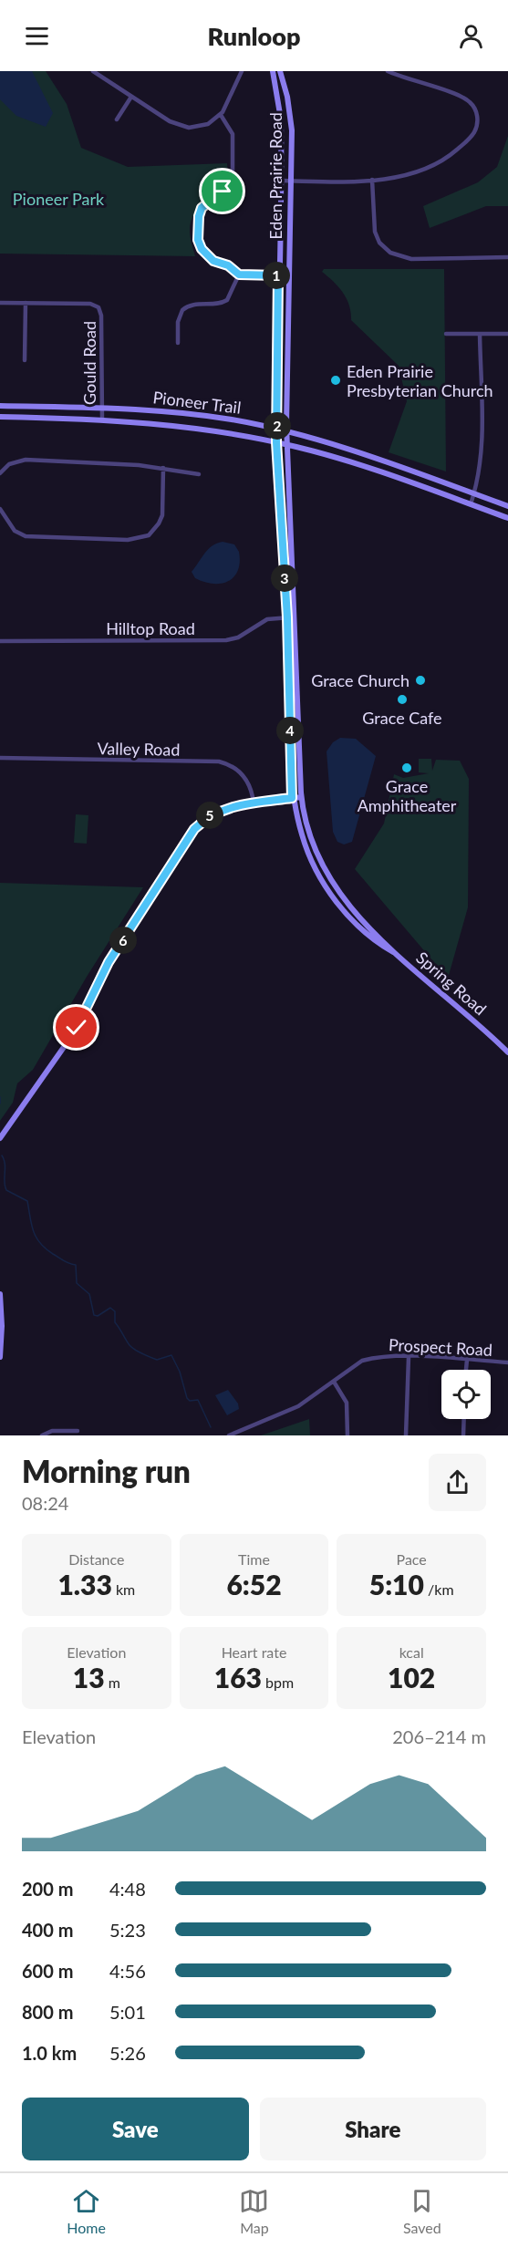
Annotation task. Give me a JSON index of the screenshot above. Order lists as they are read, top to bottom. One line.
{"streets":{"main road":["Eden Prairie Road","Pioneer Trail","Spring Road"],"street":["Gould Road","Hilltop Road","Valley Road","Prospect Road"]},"crossings":[["Eden Prairie Road","Pioneer Trail"],["Eden Prairie Road","Hilltop Road"],["Eden Prairie Road","Spring Road"],["Gould Road","Pioneer Trail"]],"parks":["Pioneer Park"],"places":["Eden Prairie Presbyterian Church","Grace Church","Grace Cafe","Grace Amphitheater"],"page":{"header":"Runloop","pins":["1","2","3","4","5","6"],"heading":["Morning run","08:24"],"stats":[["Distance","1.33 km"],["Time","6:52"],["Pace","5:10 /km"],["Elevation","13 m"],["Heart rate","163 bpm"],["kcal","102"]],"chart":["Elevation","206–214 m"],"list":[{"name":"200 m","note":"4:48"},{"name":"400 m","note":"5:23"},{"name":"600 m","note":"4:56"},{"name":"800 m","note":"5:01"},{"name":"1.0 km","note":"5:26"}],"buttons":["Save","Share"],"tabs":["Home","Map","Saved"]}}
